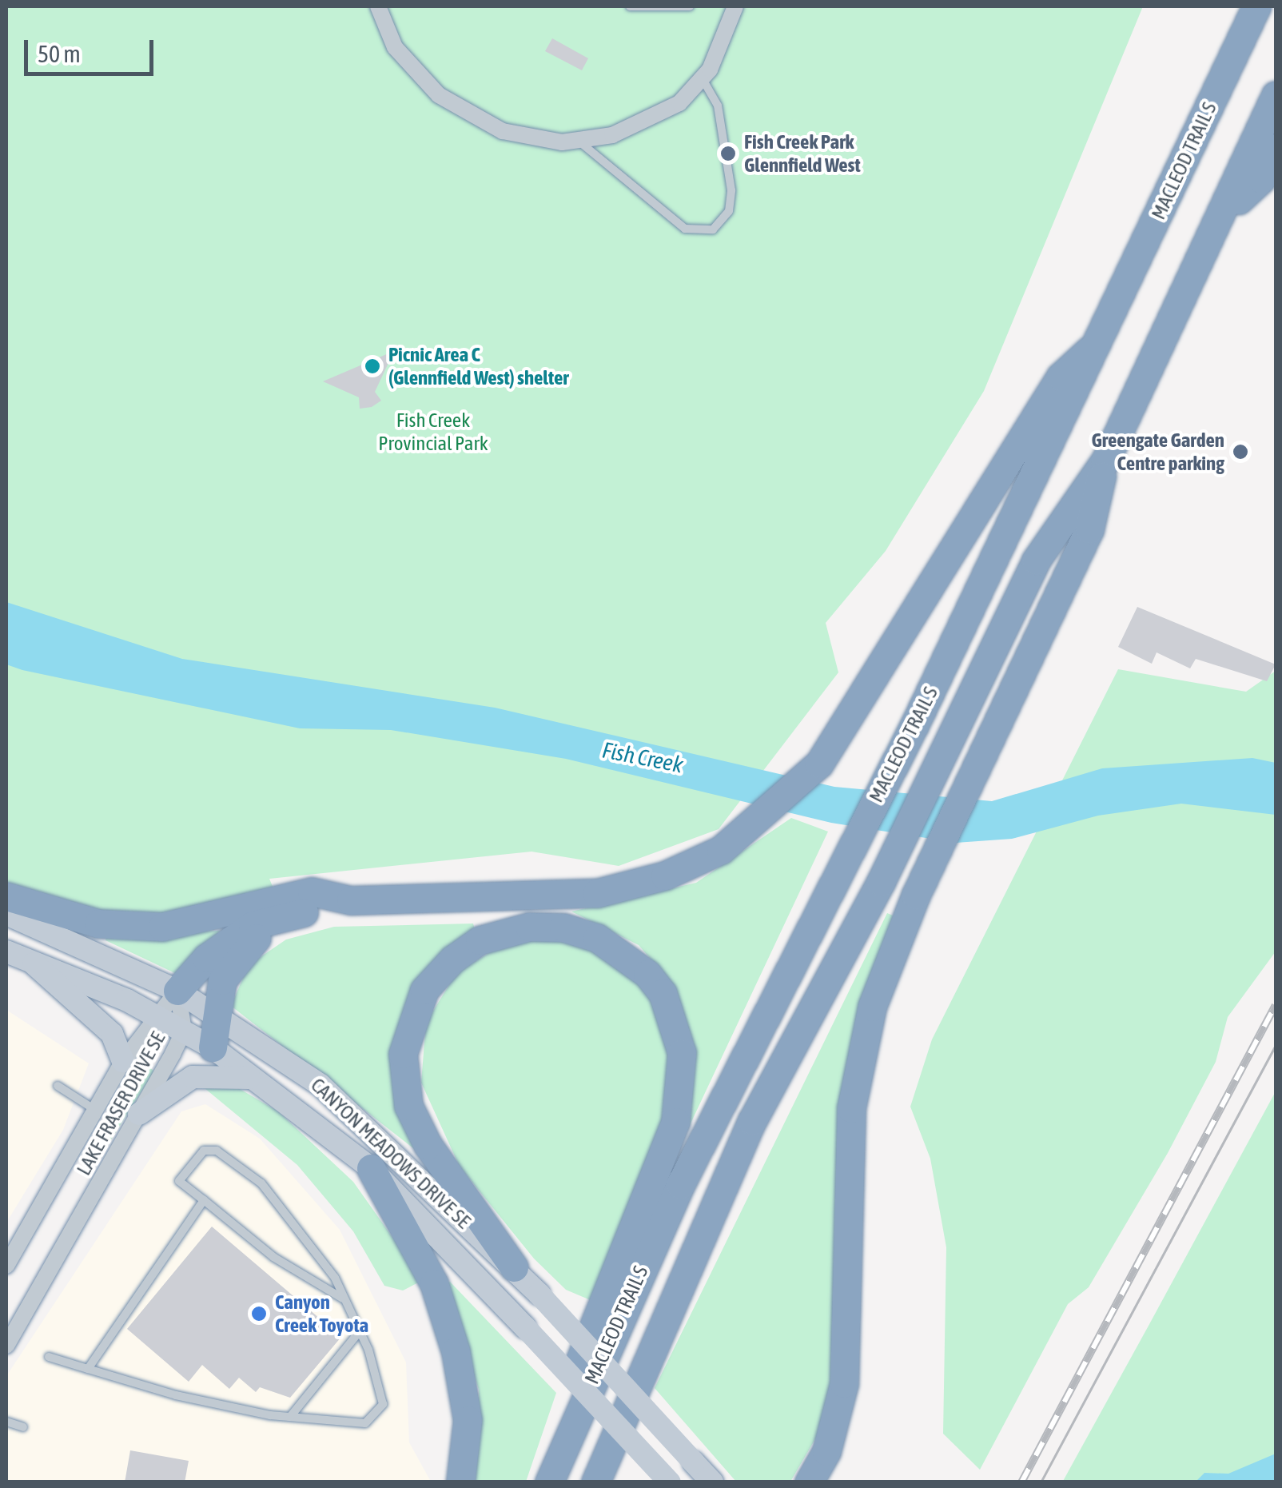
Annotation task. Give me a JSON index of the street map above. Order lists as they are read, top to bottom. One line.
{"streets":{"highway":["MACLEOD TRAIL S"],"main road":["CANYON MEADOWS DRIVE SE"],"street":["LAKE FRASER DRIVE SE"]},"crossings":[["LAKE FRASER DRIVE SE","CANYON MEADOWS DRIVE SE"]],"water":["Fish Creek"],"parks":["Fish Creek Provincial Park"],"places":["Fish Creek Park Glennfield West","Picnic Area C (Glennfield West) shelter","Greengate Garden Centre parking","Canyon Creek Toyota"],"scale_bar":"50 m"}
